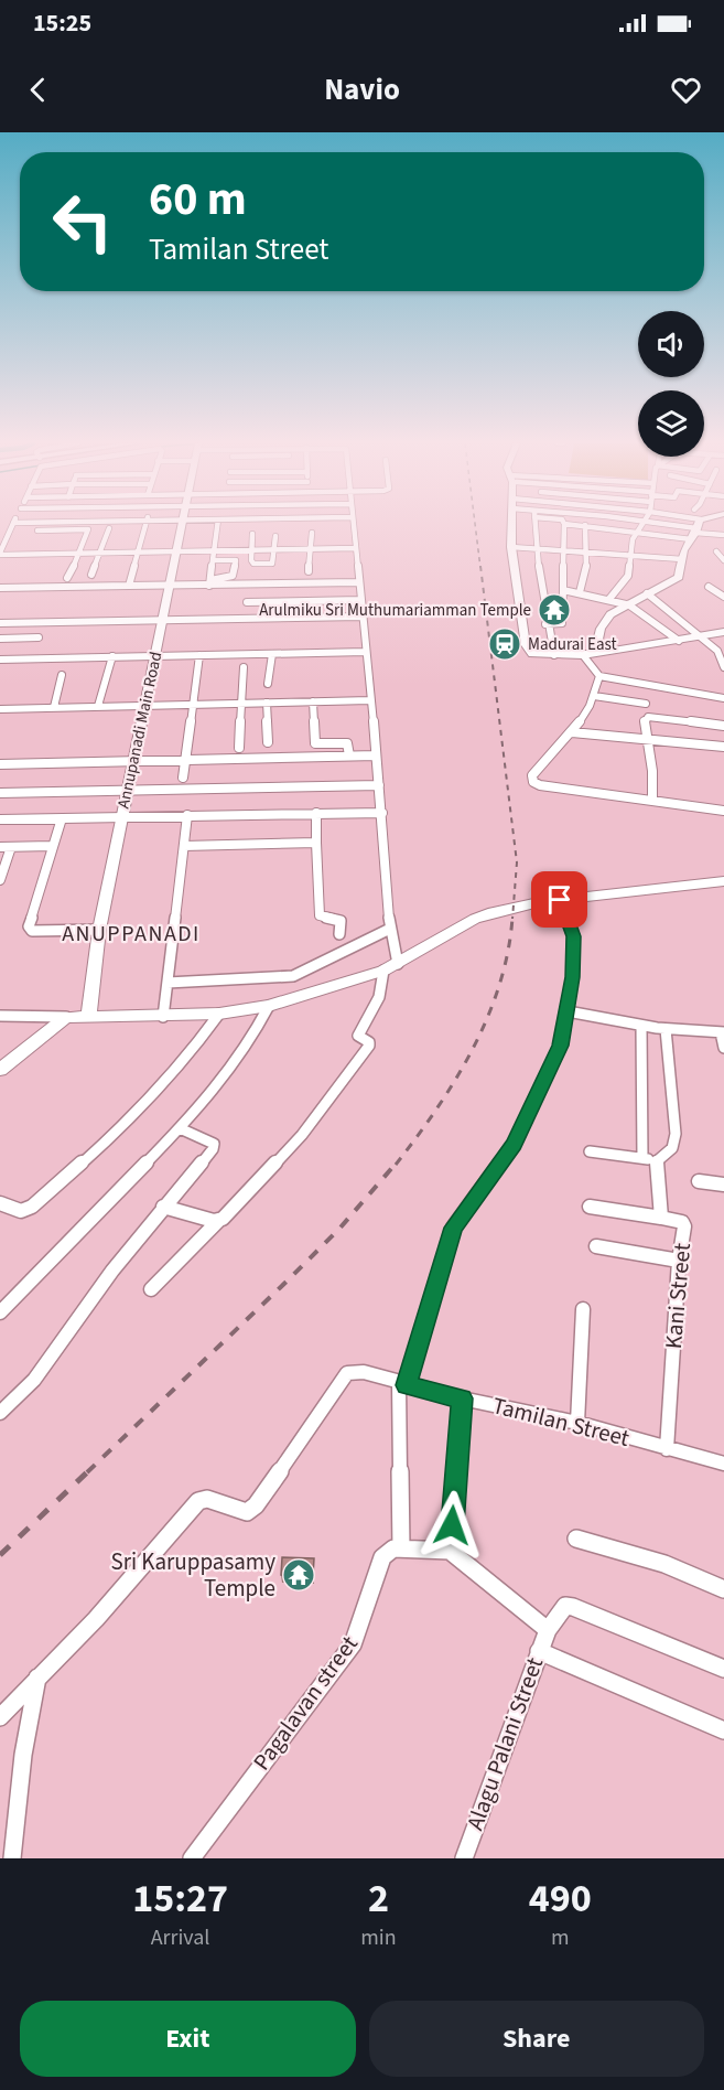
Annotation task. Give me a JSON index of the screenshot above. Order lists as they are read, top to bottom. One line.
{"streets":{"street":["Annupanadi Main Road","Kani Street","Tamilan Street","Pagalavan street","Alagu Palani Street"]},"crossings":[["Kani Street","Tamilan Street"]],"districts":["ANUPPANADI"],"places":{"temple":["Arulmiku Sri Muthumariamman Temple","Sri Karuppasamy Temple"],"station":["Madurai East"]},"page":{"status":"15:25","header":"Navio","turn":["60 m","Tamilan Street"],"eta":["15:27","Arrival","2","min","490","m"],"buttons":["Exit","Share"]}}
